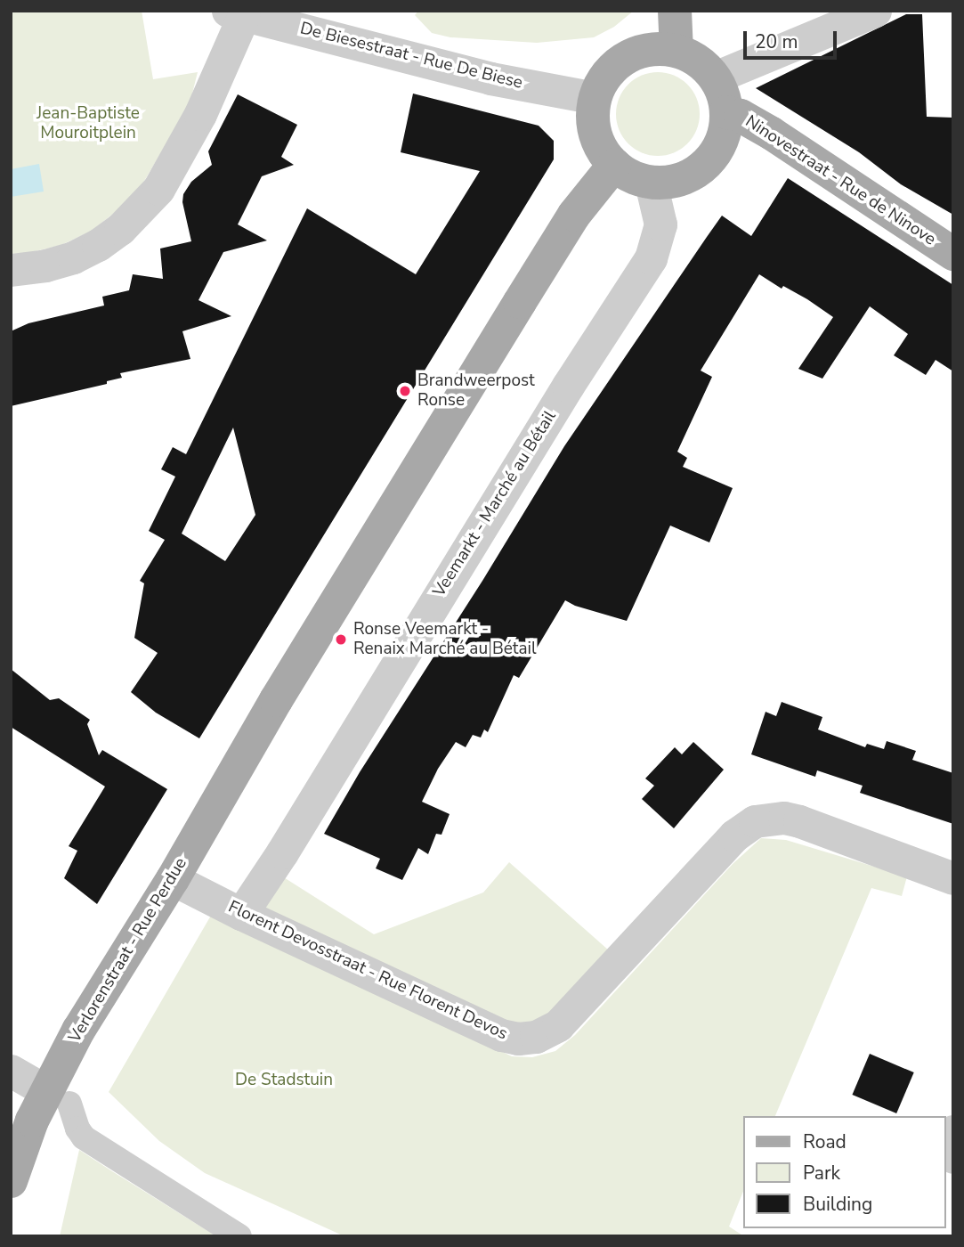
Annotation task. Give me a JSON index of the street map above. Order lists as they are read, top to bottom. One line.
{"streets":{"main road":["Ninovestraat - Rue de Ninove","Verlorenstraat - Rue Perdue"],"street":["De Biesestraat - Rue De Biese","Veemarkt - Marché au Bétail","Florent Devosstraat - Rue Florent Devos"]},"crossings":[["De Biesestraat - Rue De Biese","Ninovestraat - Rue de Ninove"],["De Biesestraat - Rue De Biese","Veemarkt - Marché au Bétail"],["De Biesestraat - Rue De Biese","Verlorenstraat - Rue Perdue"],["Ninovestraat - Rue de Ninove","Veemarkt - Marché au Bétail"],["Ninovestraat - Rue de Ninove","Verlorenstraat - Rue Perdue"],["Veemarkt - Marché au Bétail","Verlorenstraat - Rue Perdue"],["Veemarkt - Marché au Bétail","Florent Devosstraat - Rue Florent Devos"],["Verlorenstraat - Rue Perdue","Florent Devosstraat - Rue Florent Devos"]],"parks":["Jean-Baptiste Mouroitplein","De Stadstuin"],"places":["Brandweerpost Ronse","Ronse Veemarkt - Renaix Marché au Bétail"],"legend":["Road","Park","Building"],"scale_bar":"20 m"}
